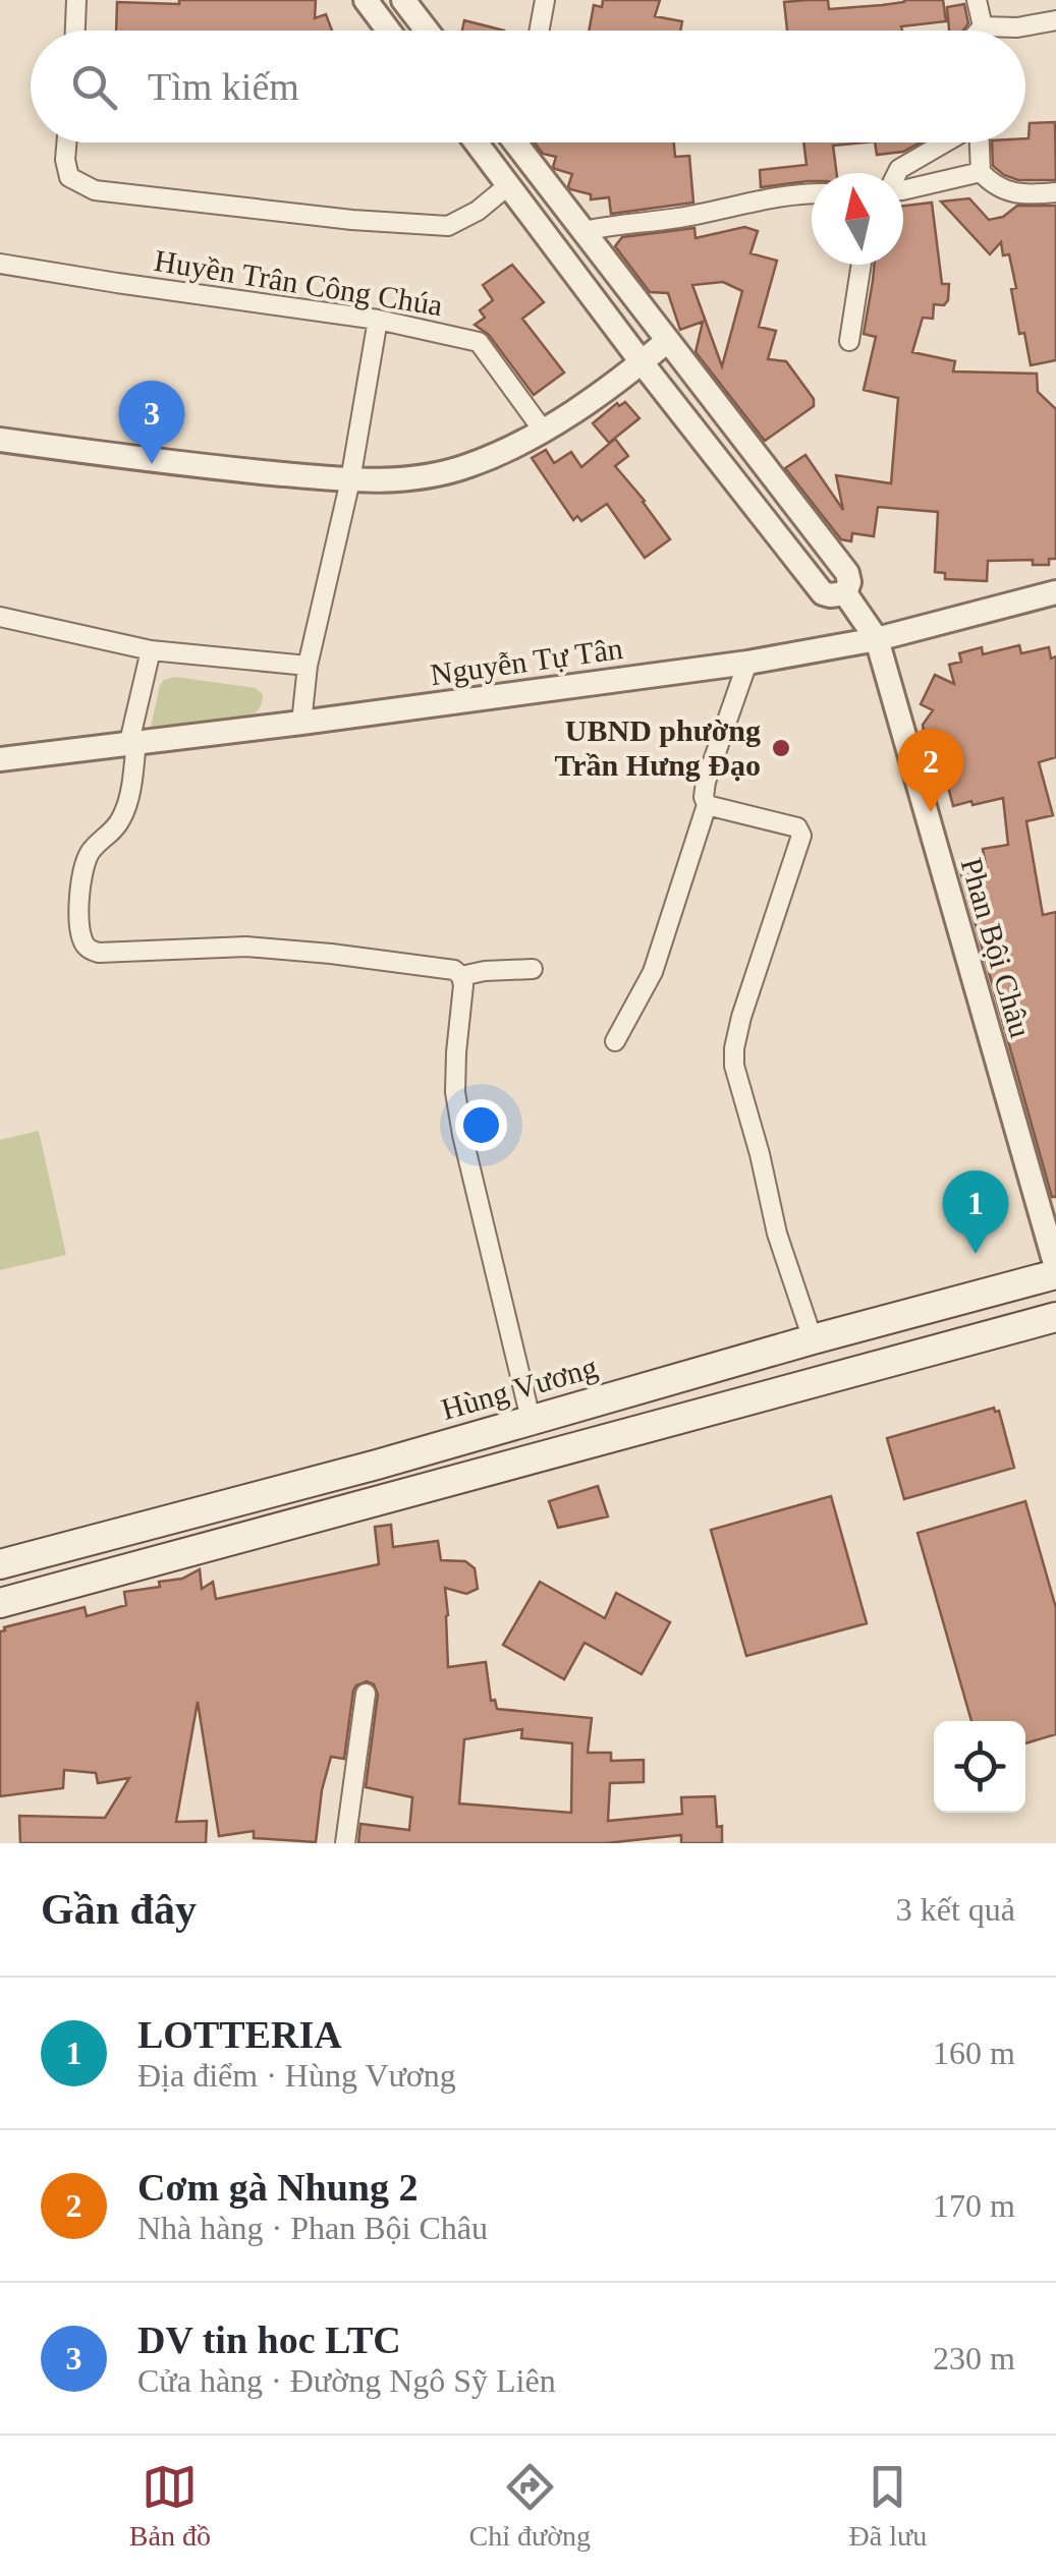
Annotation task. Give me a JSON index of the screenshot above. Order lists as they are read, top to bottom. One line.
{"streets":{"main road":["Hùng Vương"],"street":["Huyền Trân Công Chúa","Nguyễn Tự Tân","Phan Bội Châu"]},"crossings":[["Nguyễn Tự Tân","Phan Bội Châu"],["Phan Bội Châu","Hùng Vương"]],"places":["UBND phường Trần Hưng Đạo"],"north":"top","page":{"search":"Tìm kiếm","pins":["3","2","1"],"heading":["Gần đây","3 kết quả"],"list":[{"mark":"1","name":"LOTTERIA","note":"Địa điểm · Hùng Vương","value":"160 m"},{"mark":"2","name":"Cơm gà Nhung 2","note":"Nhà hàng · Phan Bội Châu","value":"170 m"},{"mark":"3","name":"DV tin hoc LTC","note":"Cửa hàng · Đường Ngô Sỹ Liên","value":"230 m"}],"nav":["Bản đồ","Chỉ đường","Đã lưu"]}}
